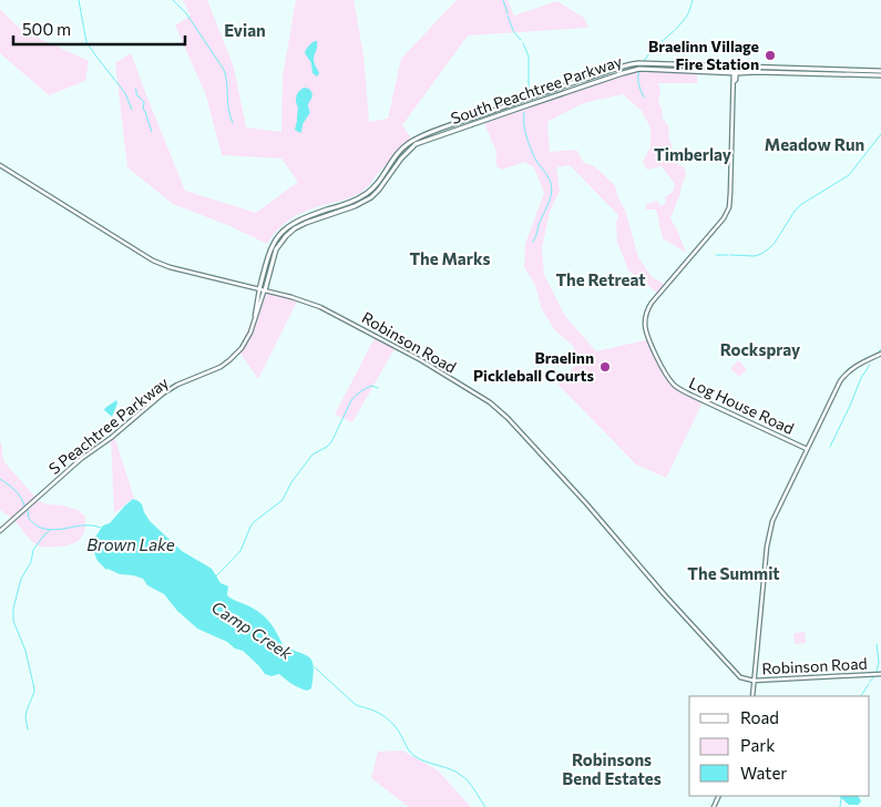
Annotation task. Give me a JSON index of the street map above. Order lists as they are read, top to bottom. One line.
{"streets":{"main road":["South Peachtree Parkway"],"street":["Robinson Road","Log House Road","S Peachtree Parkway"]},"crossings":[["South Peachtree Parkway","Robinson Road"],["South Peachtree Parkway","Log House Road"]],"districts":["Evian","Meadow Run","Timberlay","The Marks","The Retreat","Rockspray","The Summit","Robinsons Bend Estates"],"water":["Brown Lake","Camp Creek"],"places":["Braelinn Village Fire Station","Braelinn Pickleball Courts"],"legend":["Road","Park","Water"],"scale_bar":"500 m"}
